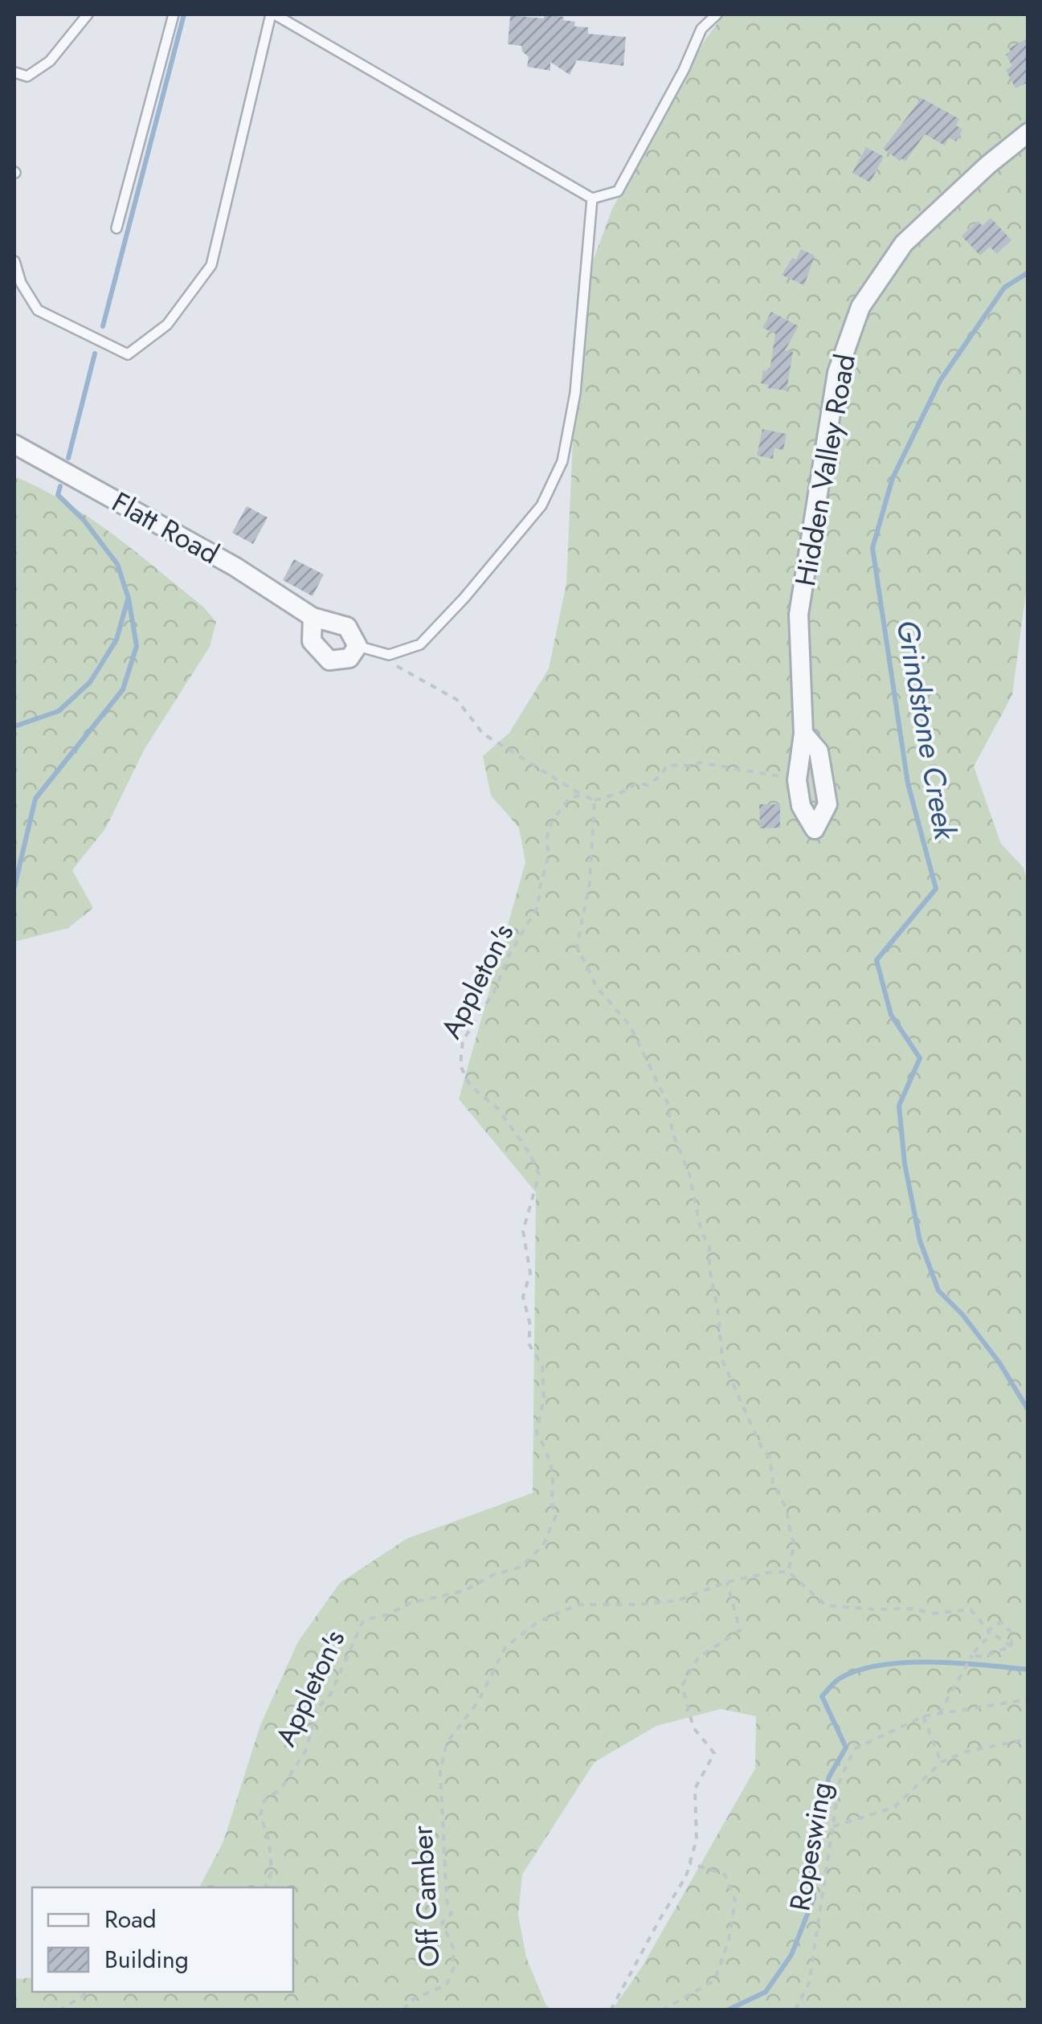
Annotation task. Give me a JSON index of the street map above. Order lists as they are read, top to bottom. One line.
{"streets":{"street":["Hidden Valley Road","Flatt Road"],"path":["Appleton's","Ropeswing","Off Camber"]},"water":["Grindstone Creek"],"legend":["Road","Building"]}
